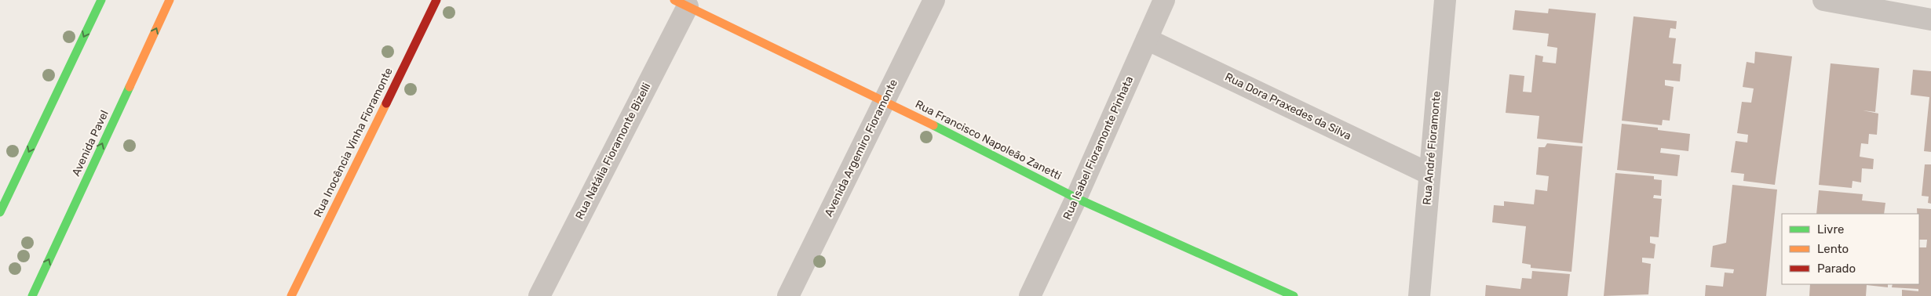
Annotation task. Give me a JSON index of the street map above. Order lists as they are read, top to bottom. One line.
{"streets":{"street":["Rua Dora Praxedes da Silva","Rua Francisco Napoleão Zanetti","Rua Inocência Vinha Fioramonte","Avenida Pavel","Avenida Argemiro Fioramonte","Rua Isabel Fioramonte Pinhata","Rua André Fioramonte","Rua Natália Fioramonte Bizelli"]},"crossings":[["Rua Dora Praxedes da Silva","Rua Isabel Fioramonte Pinhata"],["Rua Dora Praxedes da Silva","Rua André Fioramonte"],["Rua Francisco Napoleão Zanetti","Avenida Argemiro Fioramonte"],["Rua Francisco Napoleão Zanetti","Rua Isabel Fioramonte Pinhata"],["Rua Francisco Napoleão Zanetti","Rua Natália Fioramonte Bizelli"]],"legend":["Livre","Lento","Parado"]}
